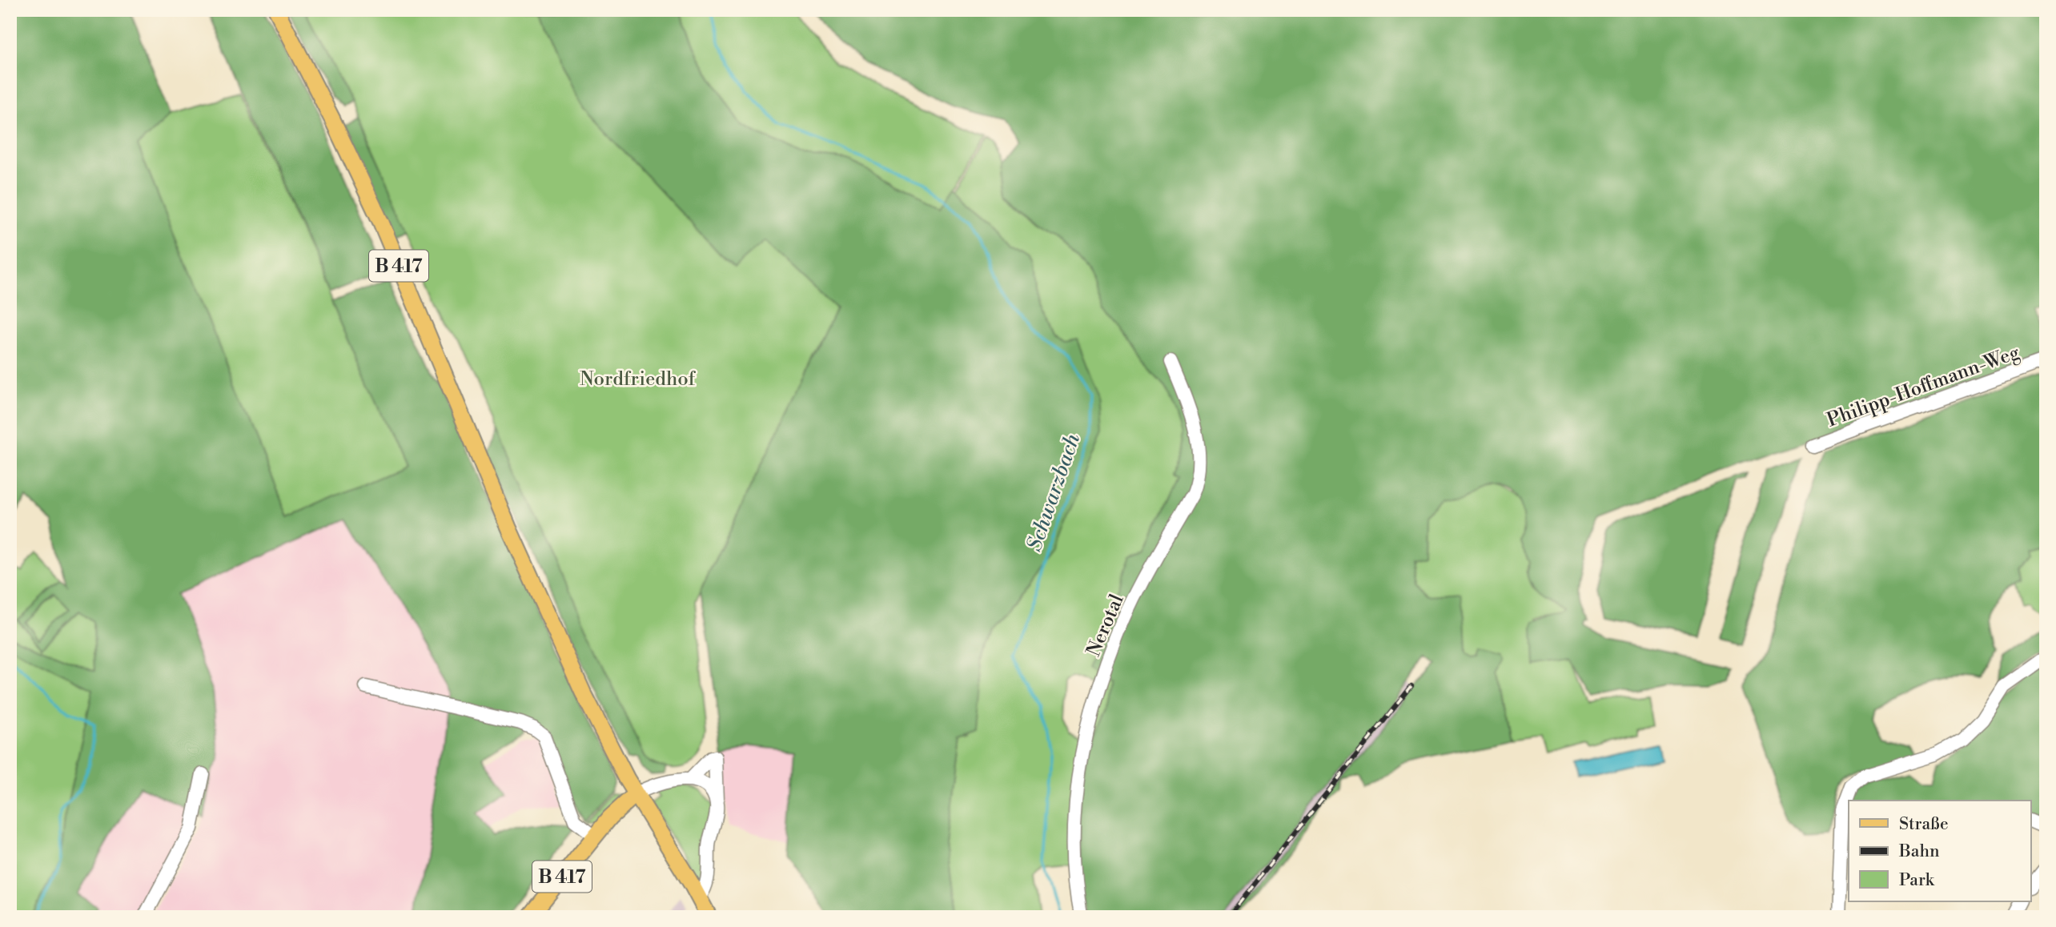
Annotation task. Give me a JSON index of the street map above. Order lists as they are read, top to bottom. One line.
{"streets":{"main road":["B 417"],"street":["Philipp-Hoffmann-Weg","Nerotal"]},"water":["Schwarzbach"],"parks":["Nordfriedhof"],"legend":["Straße","Bahn","Park"]}
